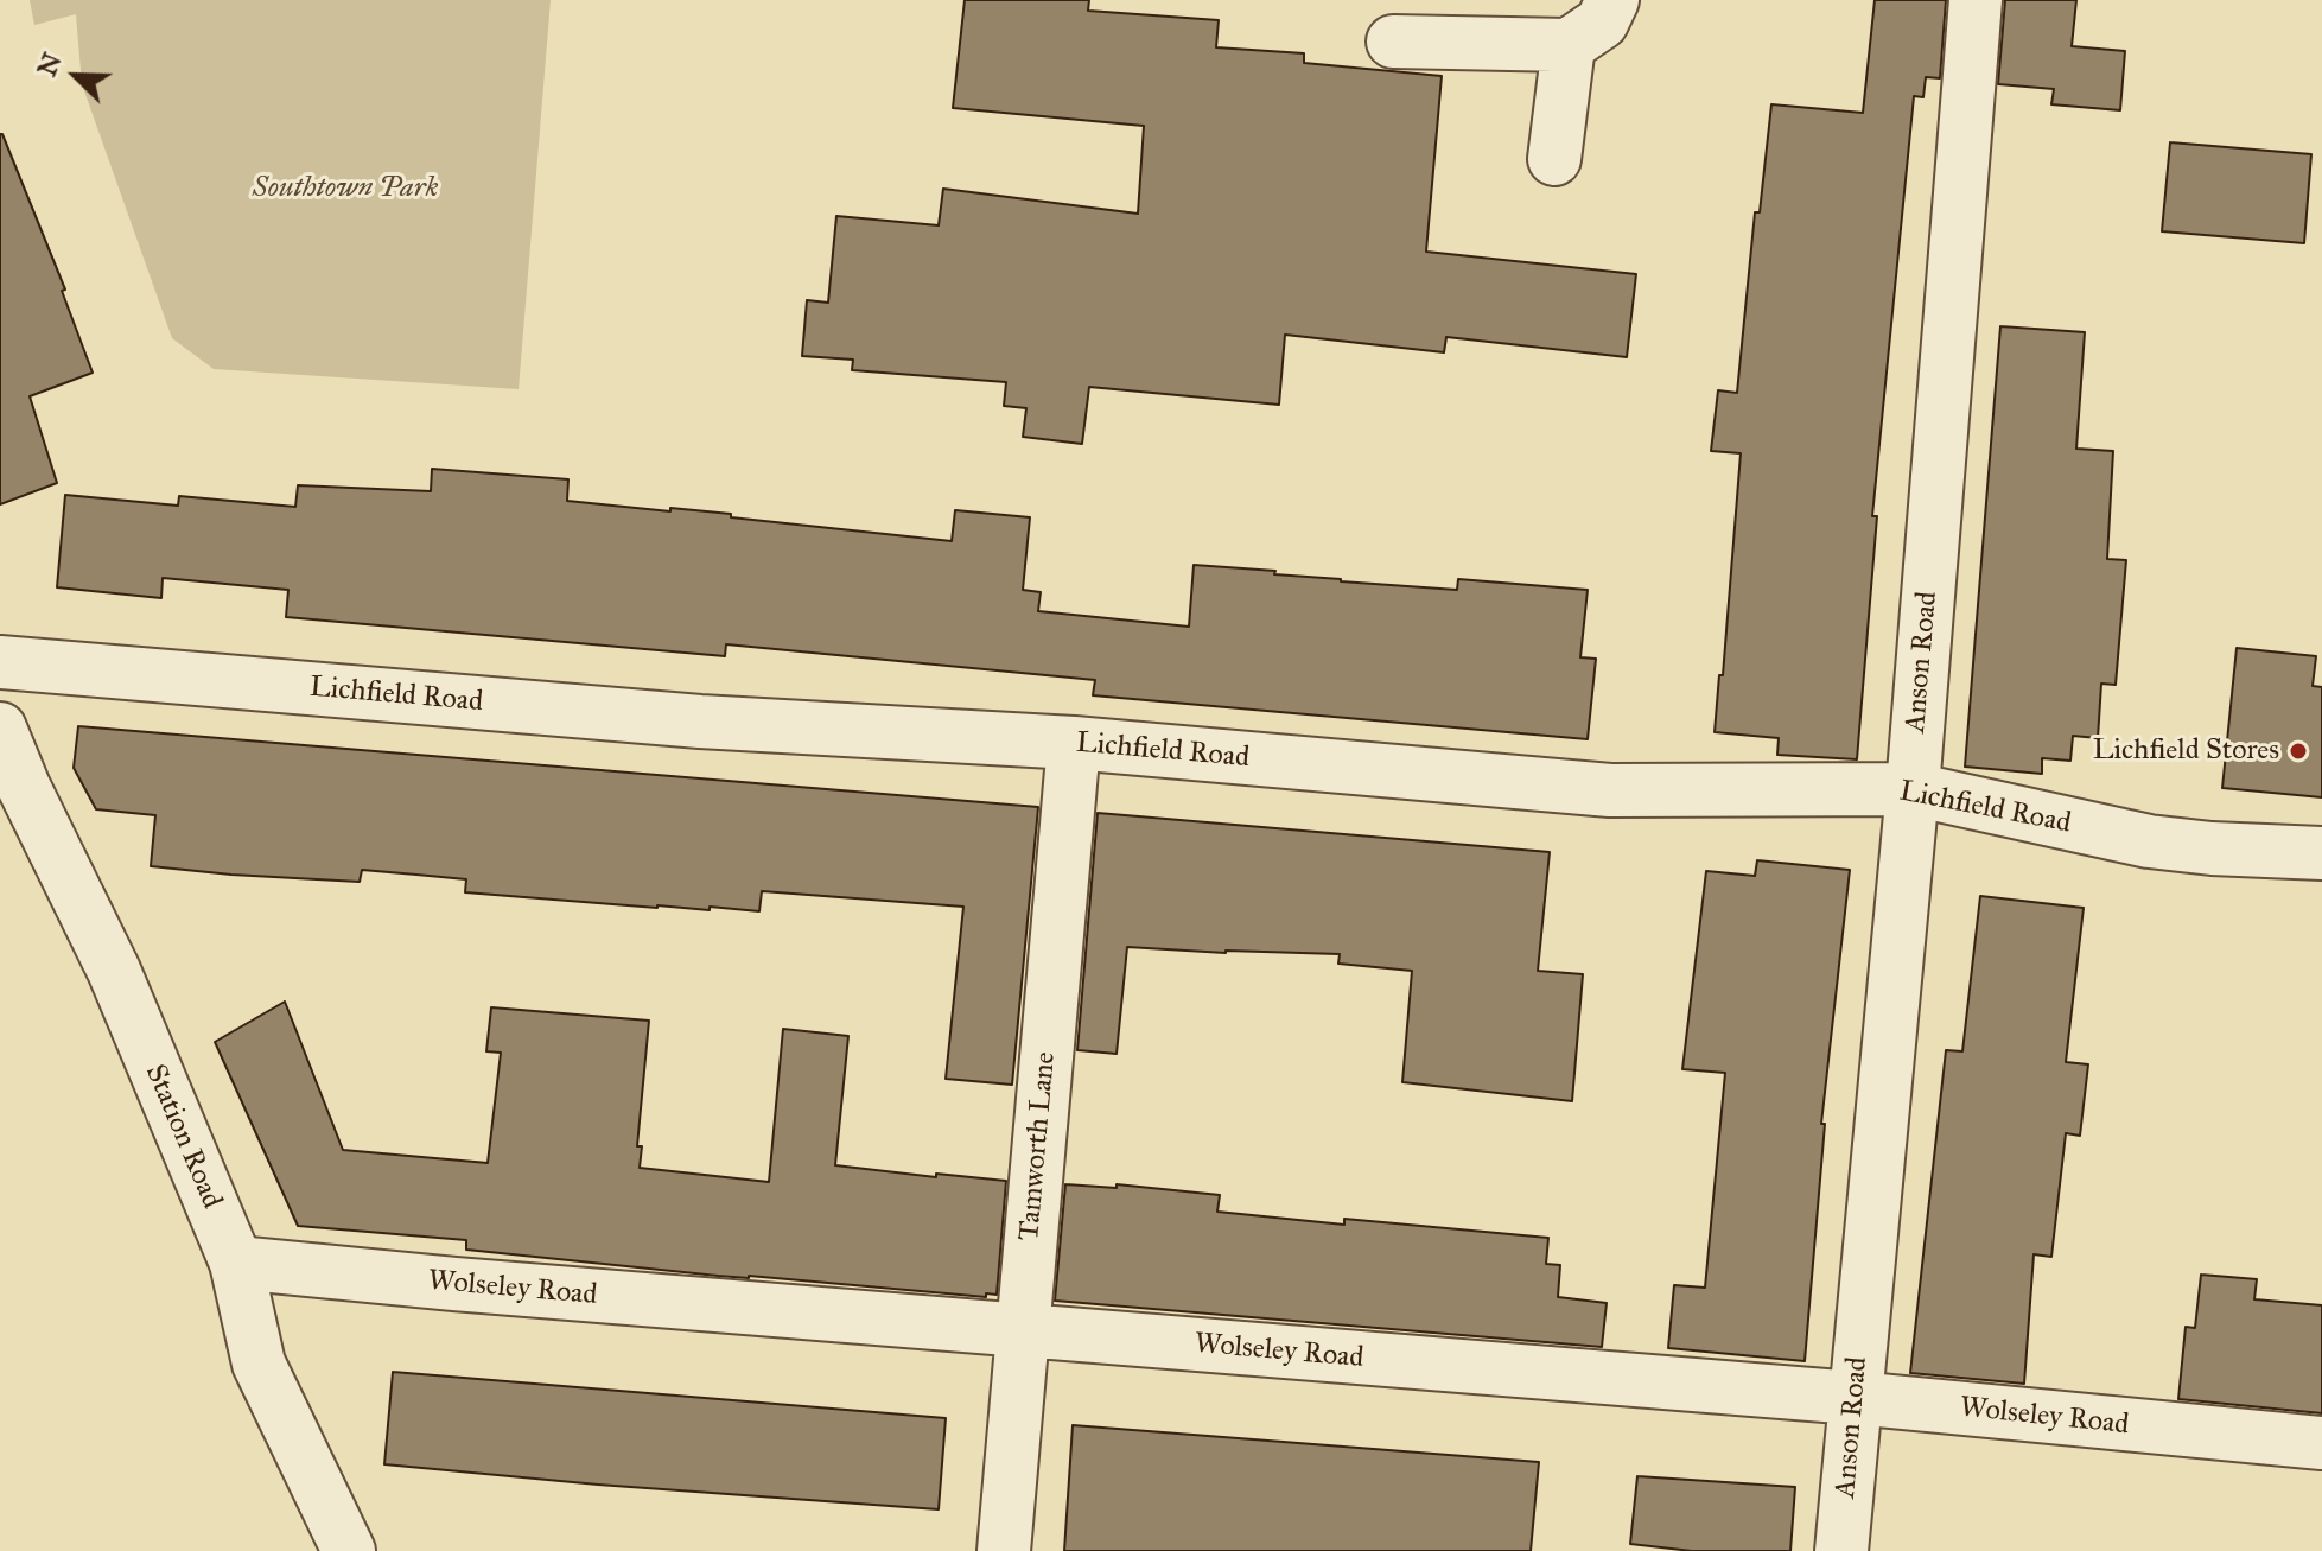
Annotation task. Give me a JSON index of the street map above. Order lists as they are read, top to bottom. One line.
{"streets":{"street":["Anson Road","Lichfield Road","Station Road","Tamworth Lane","Wolseley Road"]},"crossings":[["Anson Road","Lichfield Road"],["Anson Road","Wolseley Road"],["Lichfield Road","Tamworth Lane"],["Station Road","Wolseley Road"],["Tamworth Lane","Wolseley Road"]],"parks":["Southtown Park"],"places":["Lichfield Stores"],"north":"top left"}
